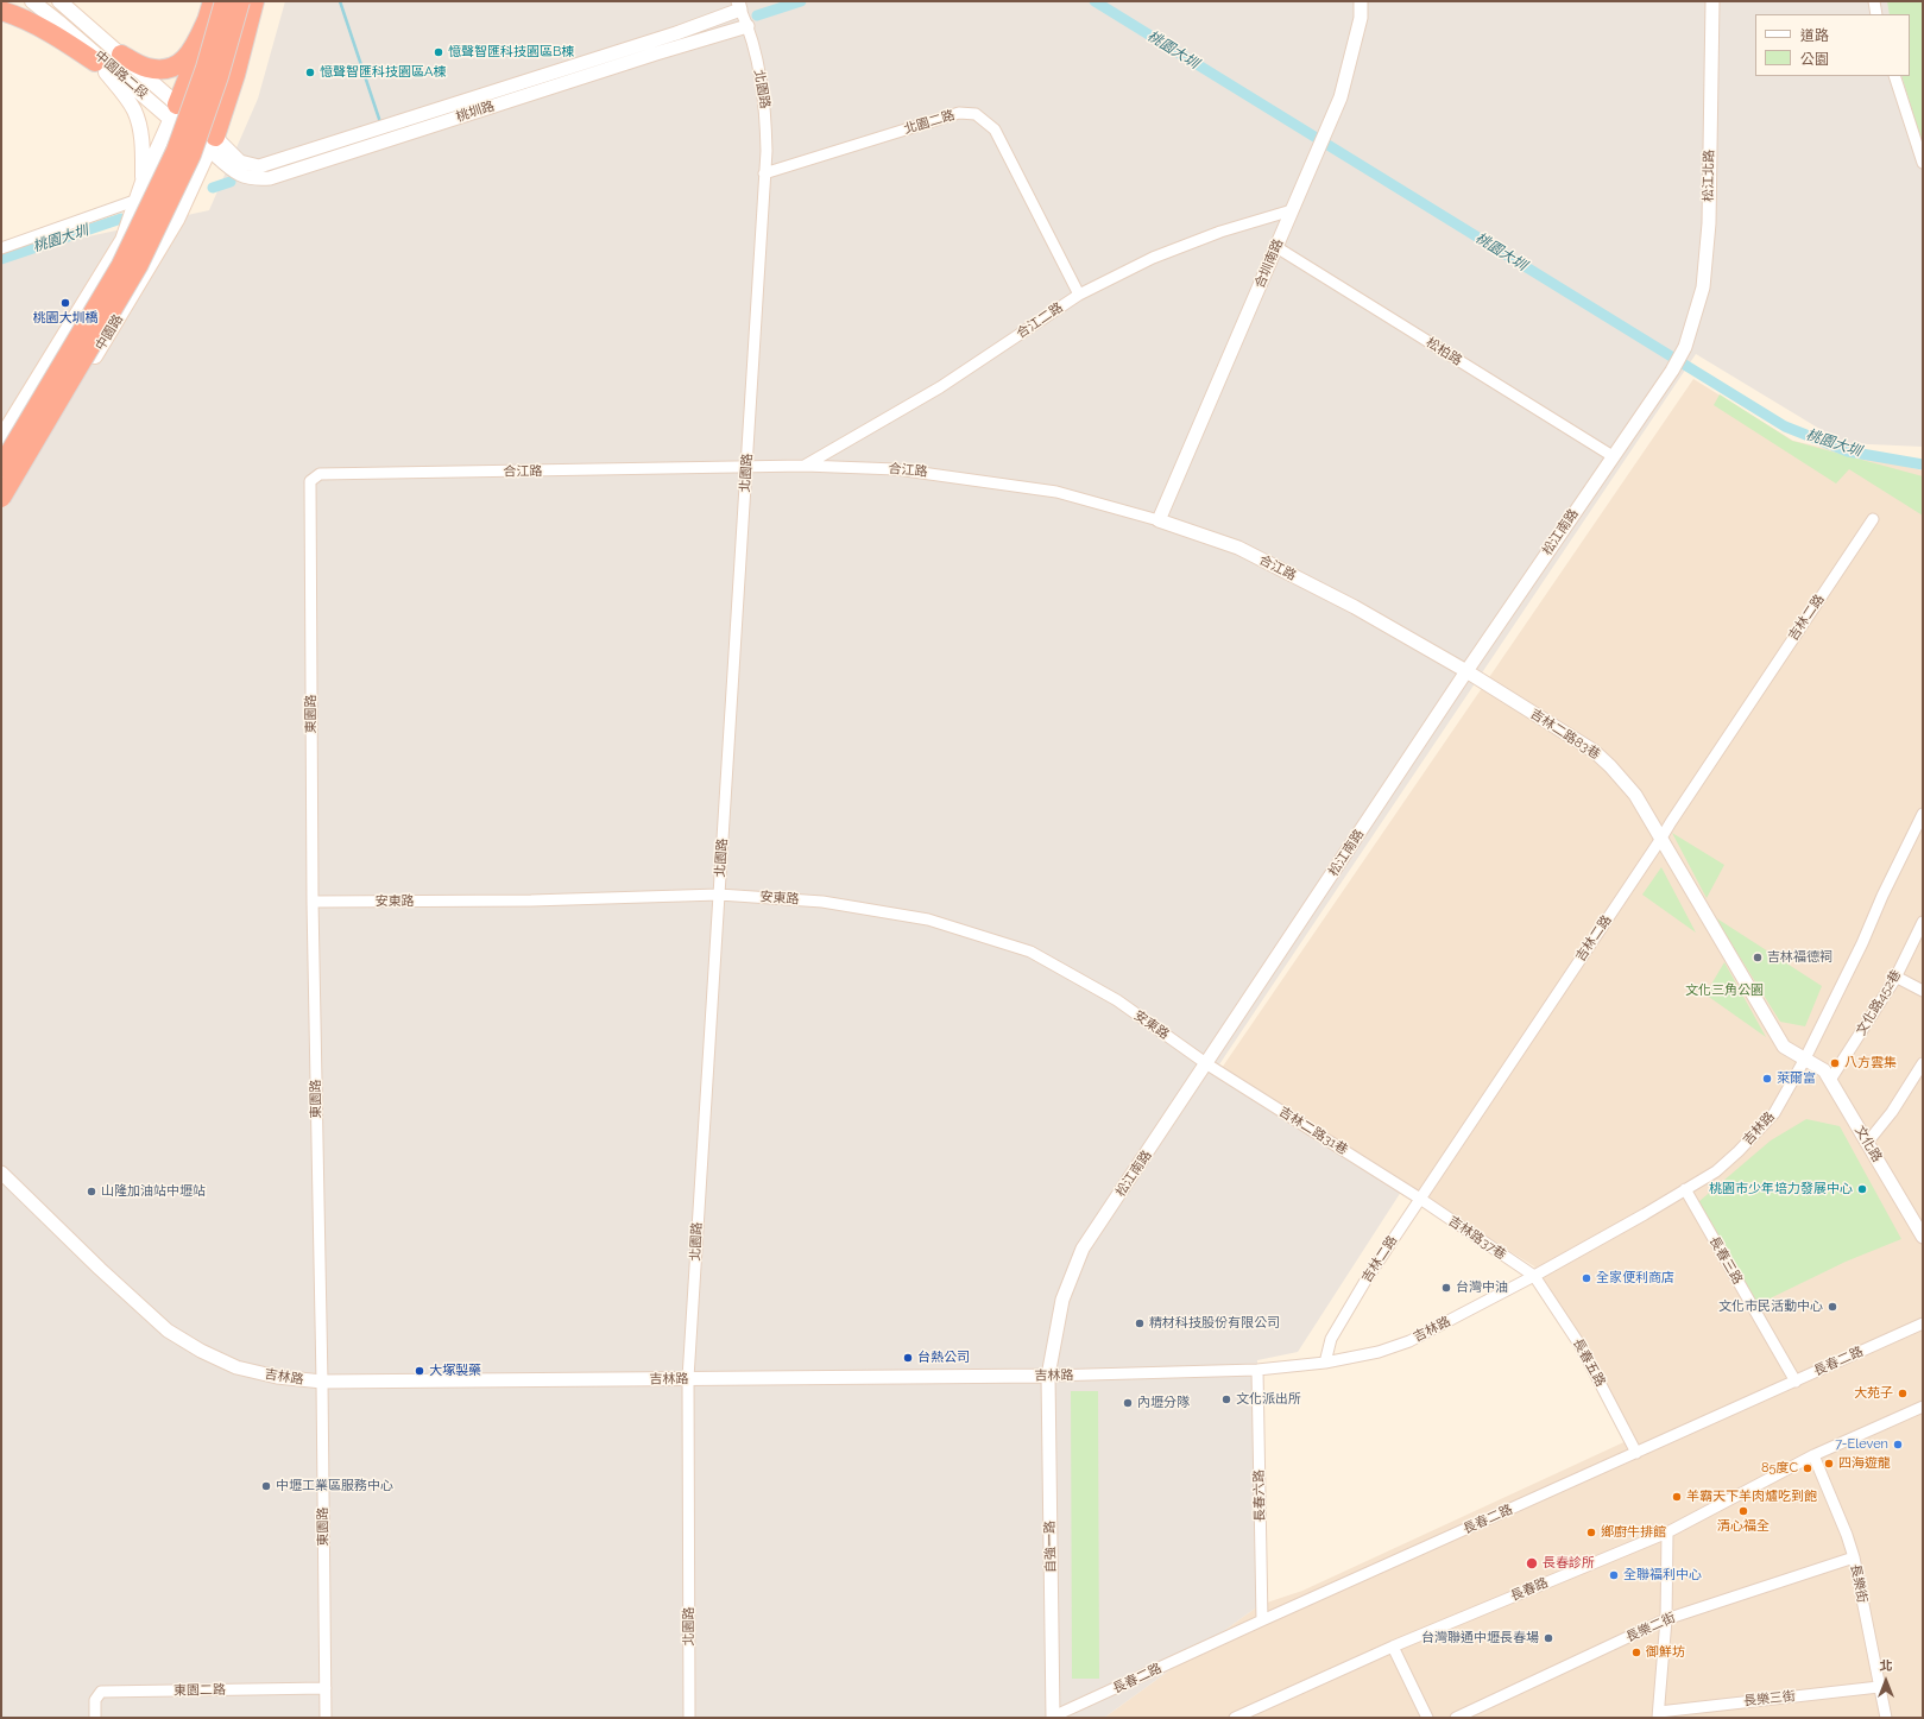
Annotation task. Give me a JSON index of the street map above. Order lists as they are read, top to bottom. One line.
{"streets":{"main road":["中園路二段","中園路"],"street":["北園路","桃圳路","北園二路","松江北路","合圳南路","合江二路","松柏路","合江路","松江南路","吉林二路","東園路","吉林二路83巷","安東路","文化路452巷","吉林路","吉林二路31巷","文化路","吉林路37巷","長春三路","長春二路","長春五路","長春六路","自強一路","長樂街","長春路","長樂二街","東園二路","長樂三街"]},"crossings":[["中園路二段","桃圳路"],["中園路二段","中園路"],["北園路","桃圳路"],["北園路","北園二路"],["北園路","合江路"],["北園路","安東路"],["北園路","吉林路"],["桃圳路","中園路"],["北園二路","合江二路"],["松江北路","松江南路"],["合圳南路","合江二路"],["合圳南路","松柏路"],["合圳南路","合江路"],["合江二路","合江路"],["松柏路","松江南路"],["合江路","松江南路"],["合江路","東園路"],["合江路","吉林二路83巷"],["松江南路","吉林二路83巷"],["松江南路","安東路"],["松江南路","吉林路"],["松江南路","吉林二路31巷"],["松江南路","自強一路"],["吉林二路","吉林二路83巷"],["吉林二路","吉林路"],["吉林二路","吉林二路31巷"],["吉林二路","吉林路37巷"],["東園路","安東路"],["東園路","吉林路"],["東園路","東園二路"],["吉林二路83巷","吉林路"],["吉林二路83巷","文化路"],["安東路","吉林二路31巷"],["文化路452巷","文化路"],["吉林路","文化路"],["吉林路","吉林路37巷"],["吉林路","長春三路"],["吉林路","長春五路"],["吉林路","長春六路"],["吉林路","自強一路"],["吉林二路31巷","吉林路37巷"],["吉林路37巷","長春五路"],["長春三路","長春二路"],["長春二路","長春五路"],["長春二路","長春六路"],["長春二路","自強一路"],["長樂街","長春路"],["長樂街","長樂二街"],["長樂街","長樂三街"]],"water":["桃園大圳"],"parks":["文化三角公園"],"places":["憶聲智匯科技園區B棟","憶聲智匯科技園區A棟","桃園大圳橋","吉林福德祠","八方雲集","萊爾富","桃園市少年培力發展中心","山隆加油站中壢站","全家便利商店","台灣中油","文化市民活動中心","精材科技股份有限公司","台熱公司","大塚製藥","大苑子","文化派出所","內壢分隊","7-Eleven","四海遊龍","85度C","中壢工業區服務中心","羊霸天下羊肉爐吃到飽","清心福全","鄉廚牛排館","長春診所","全聯福利中心","台灣聯通中壢長春場","御鮮坊"],"legend":["道路","公園"],"north":"top"}
